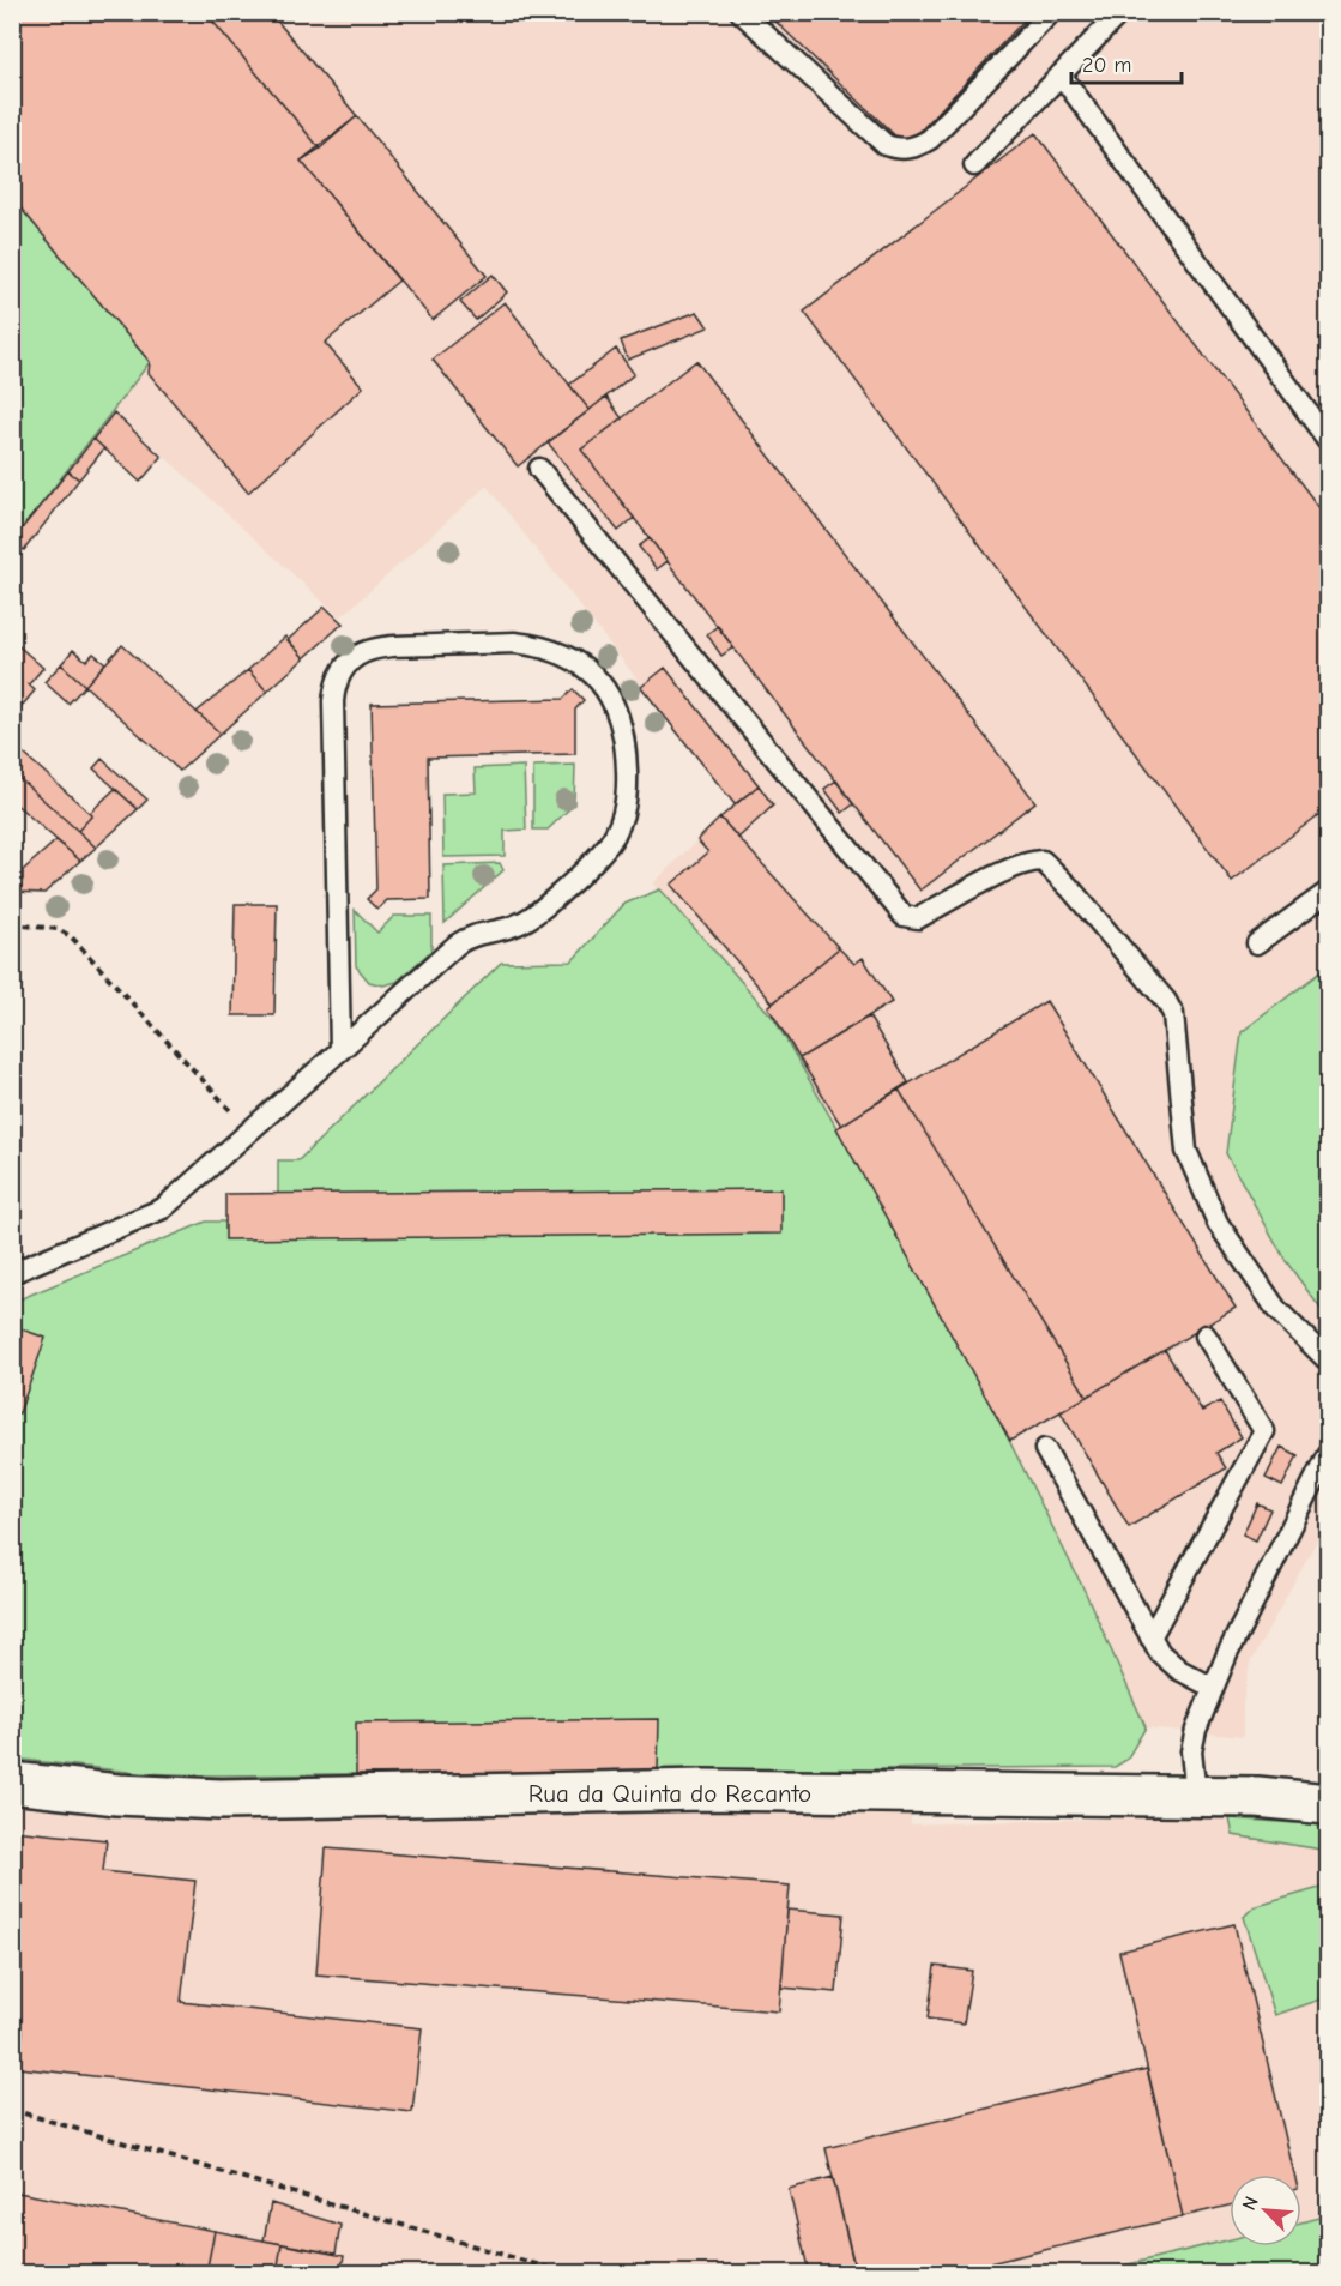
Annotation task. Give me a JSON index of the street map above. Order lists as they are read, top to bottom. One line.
{"streets":{"street":["Rua da Quinta do Recanto"]},"scale_bar":"20 m","north":"top left"}
